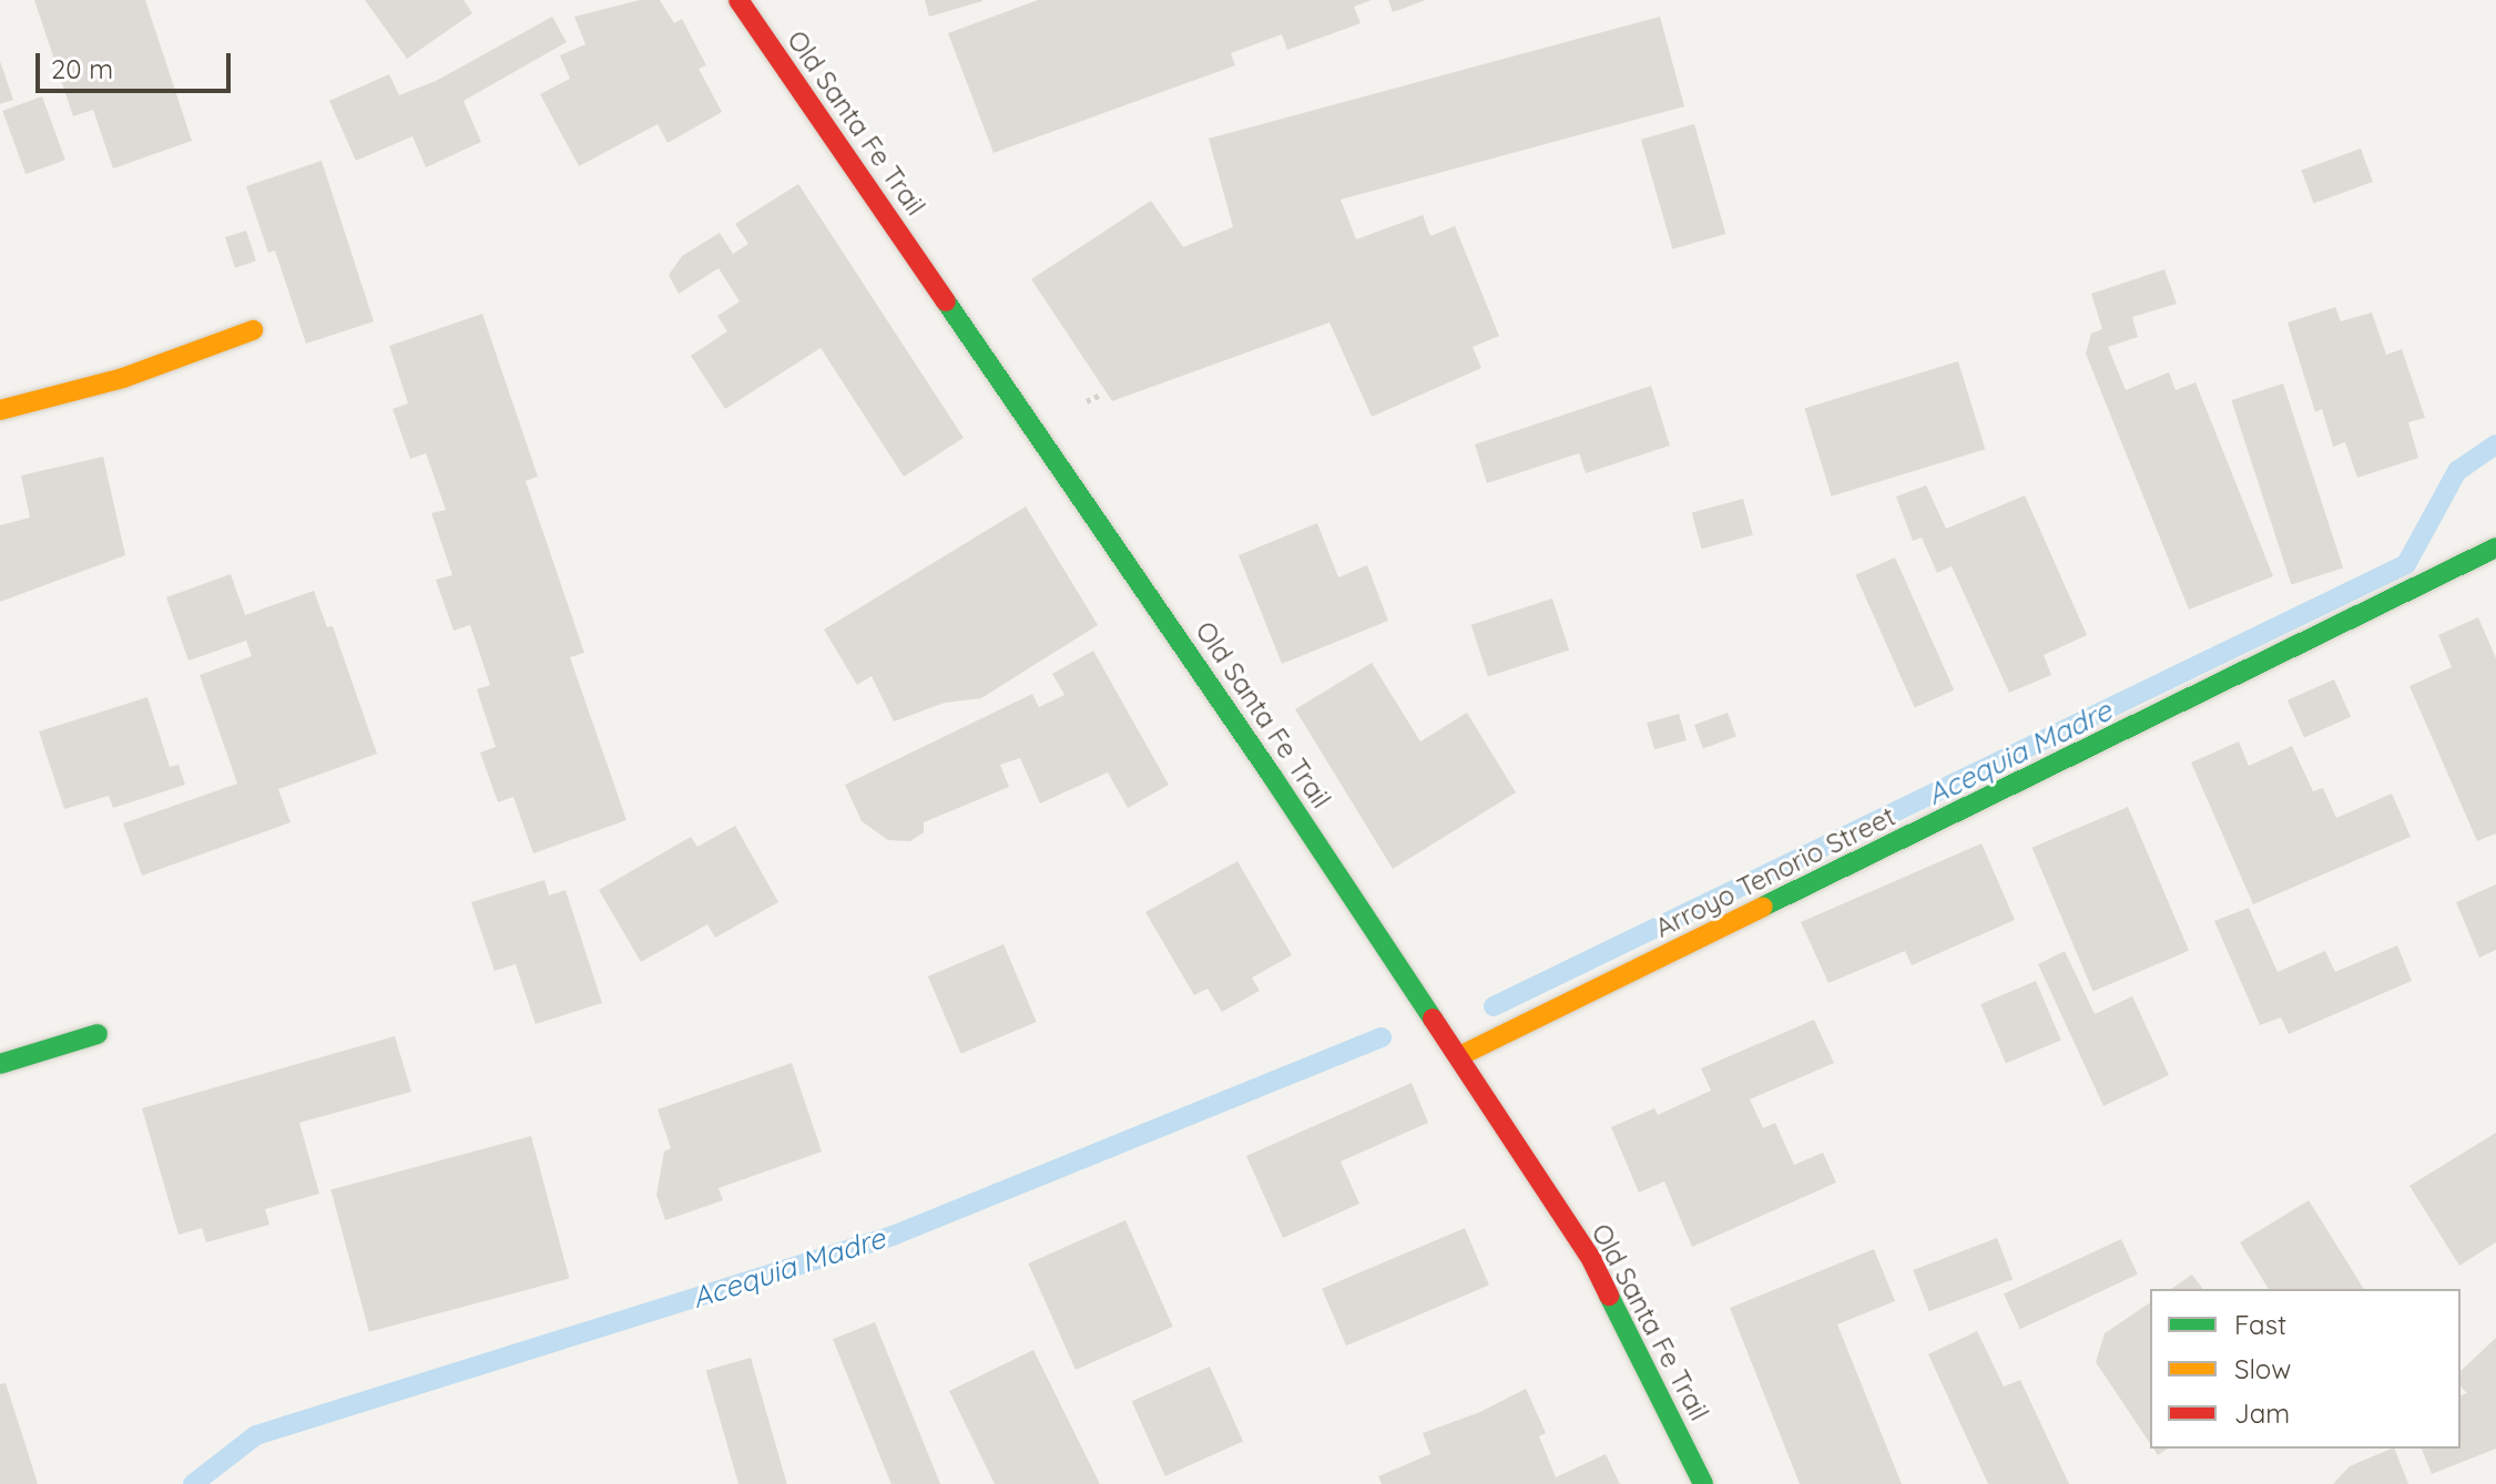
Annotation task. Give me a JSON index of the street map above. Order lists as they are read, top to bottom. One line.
{"streets":{"main road":["Old Santa Fe Trail","Arroyo Tenorio Street"]},"crossings":[["Old Santa Fe Trail","Arroyo Tenorio Street"]],"water":["Acequia Madre"],"legend":["Fast","Slow","Jam"],"scale_bar":"20 m"}
